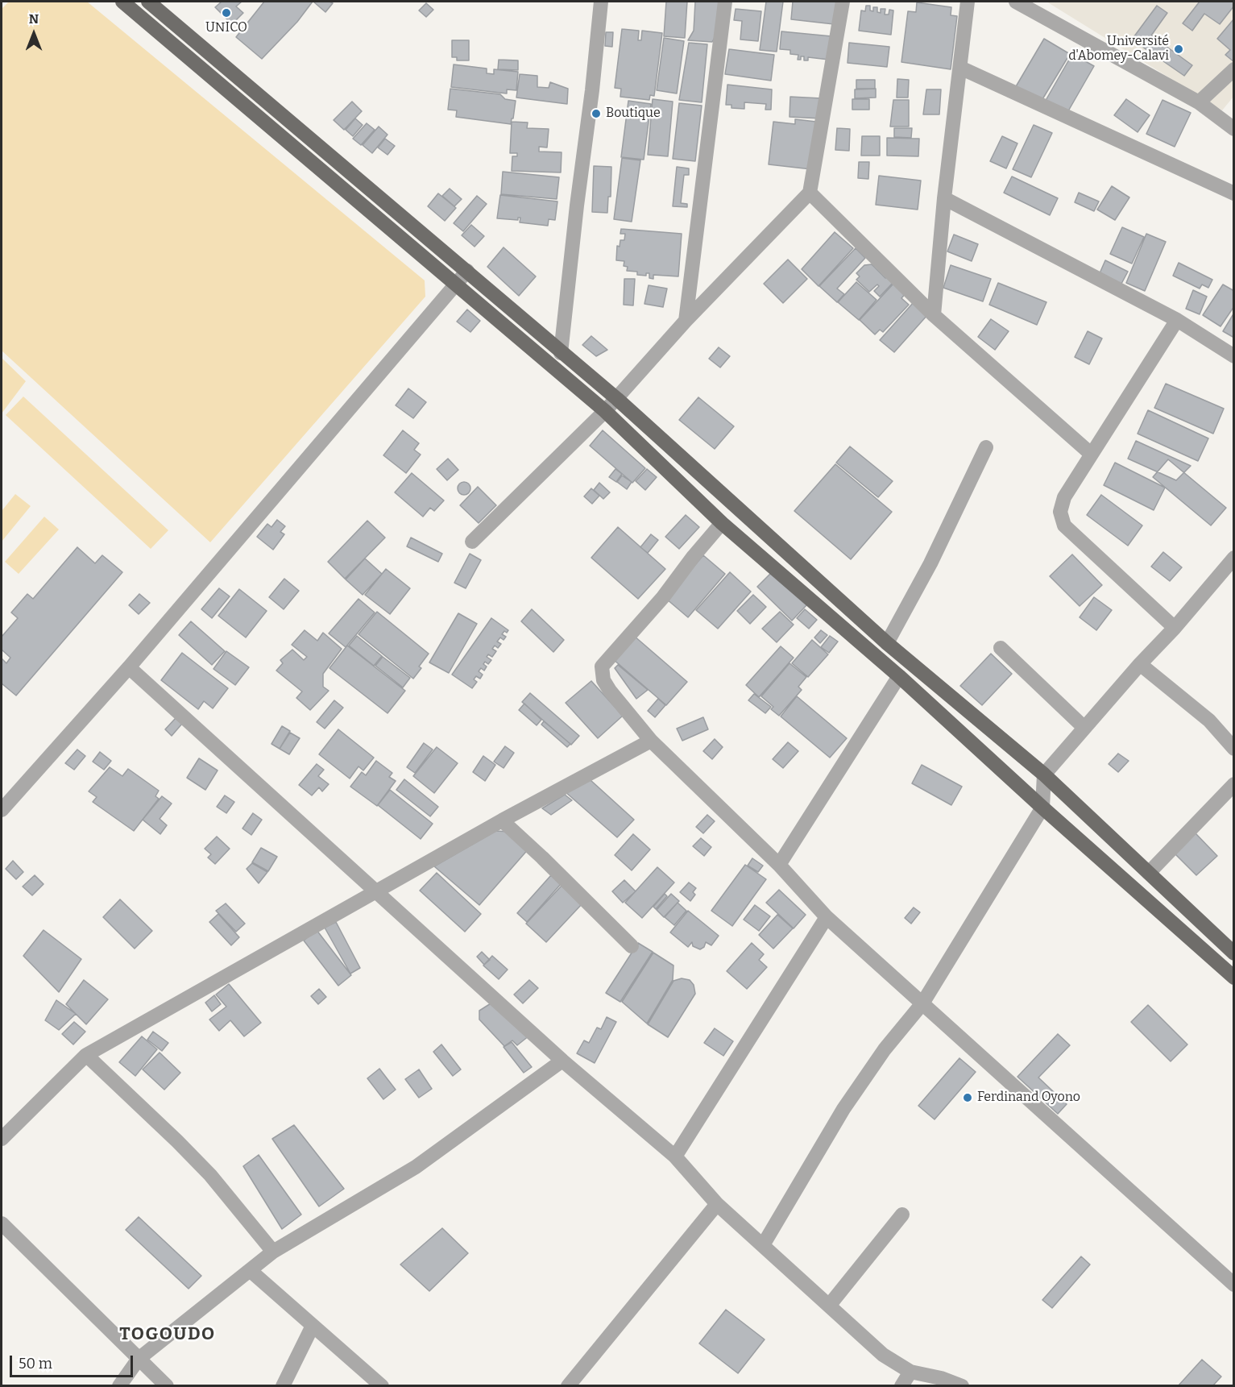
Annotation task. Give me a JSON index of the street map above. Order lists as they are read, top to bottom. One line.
{"districts":["TOGOUDO"],"places":["UNICO","Université d'Abomey-Calavi","Boutique","Ferdinand Oyono"],"scale_bar":"50 m","north":"top"}
